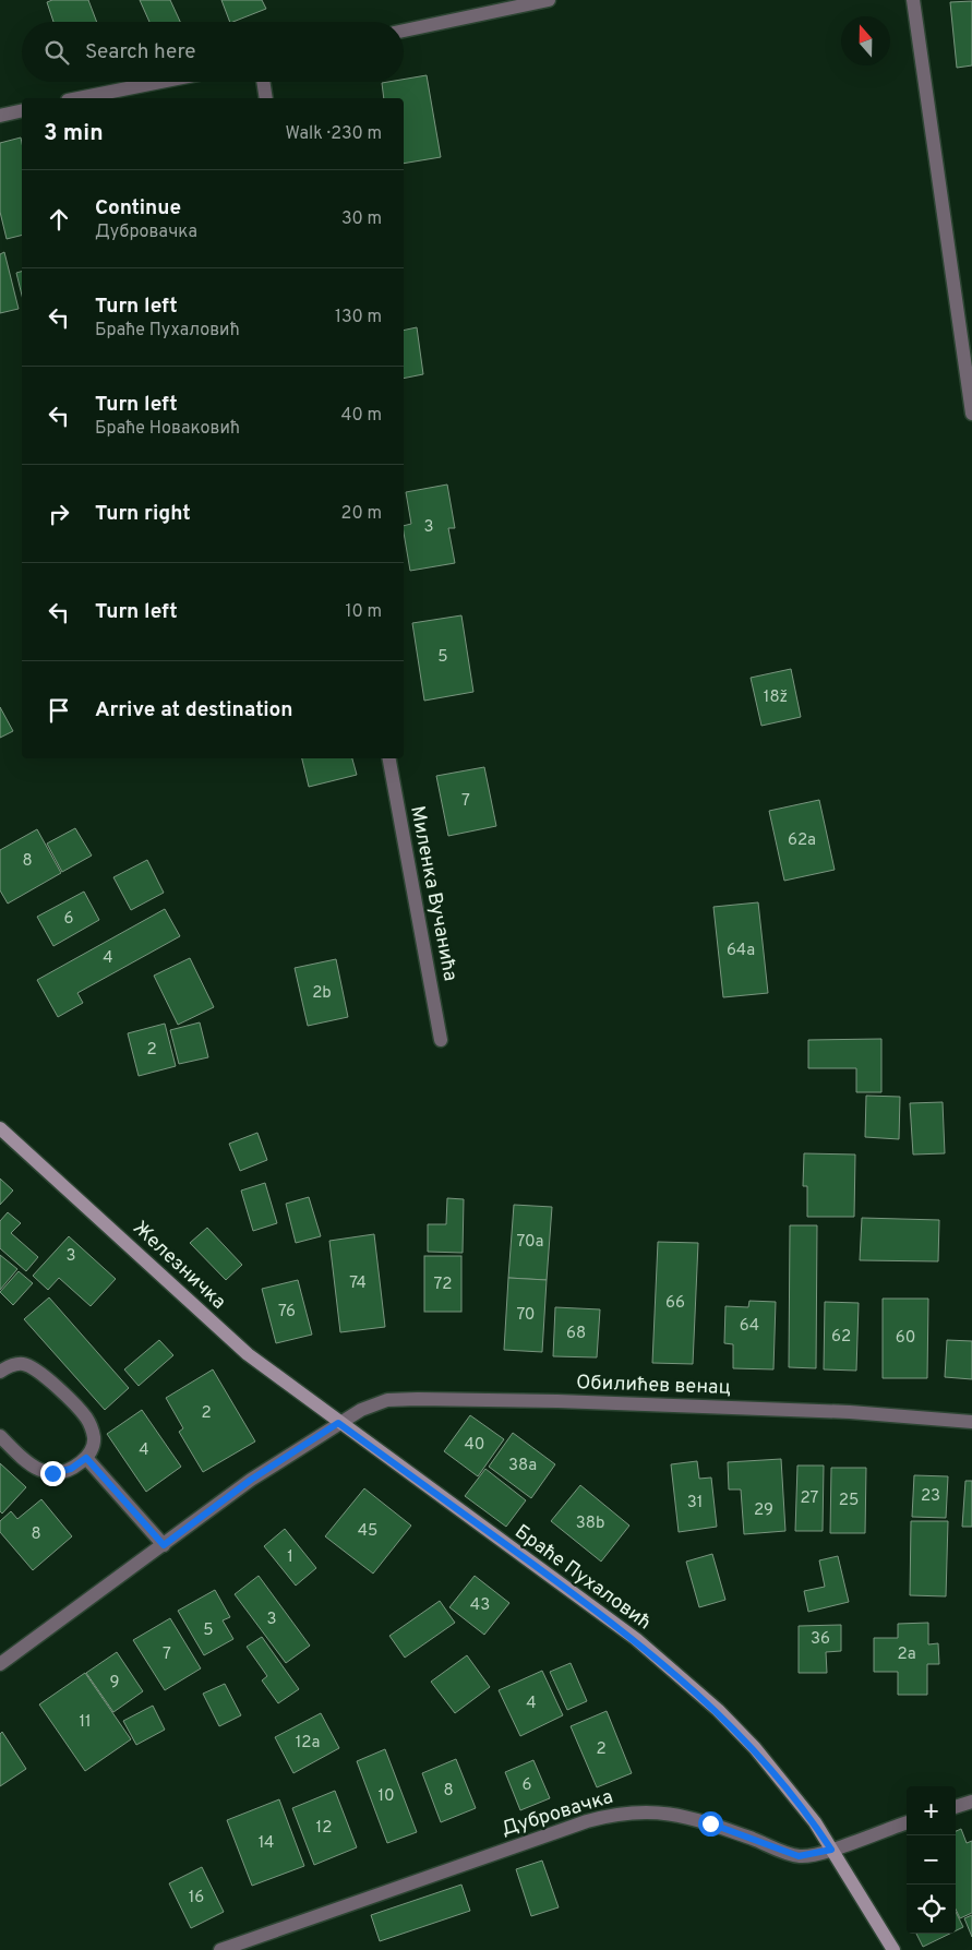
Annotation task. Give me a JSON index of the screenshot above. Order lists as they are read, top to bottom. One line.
{"streets":{"main road":["Железничка","Браће Пухаловић"],"street":["Миленка Вучанића","Обилићев венац","Дубровачка"]},"crossings":[["Железничка","Обилићев венац"],["Железничка","Браће Пухаловић"],["Обилићев венац","Браће Пухаловић"],["Браће Пухаловић","Дубровачка"]],"house_numbers":["3","5","18ž","7","62a","8","6","64a","4","2b","2","70a","3","74","72","66","76","70","64","68","62","60","2","40","4","38a","23","27","25","31","29","38b","45","8","1","43","3","5","36","7","2a","9","4","11","12a","2","6","8","10","12","14","16"],"north":"top","page":{"search":"Search here","heading":["3 min","Walk · 230 m"],"list":[["Continue","Дубровачка","30 m"],["Turn left","Браће Пухаловић","130 m"],["Turn left","Браће Новаковић","40 m"],["Turn right","20 m"],["Turn left","10 m"],"Arrive at destination"],"map_buttons":["+","−"]}}
